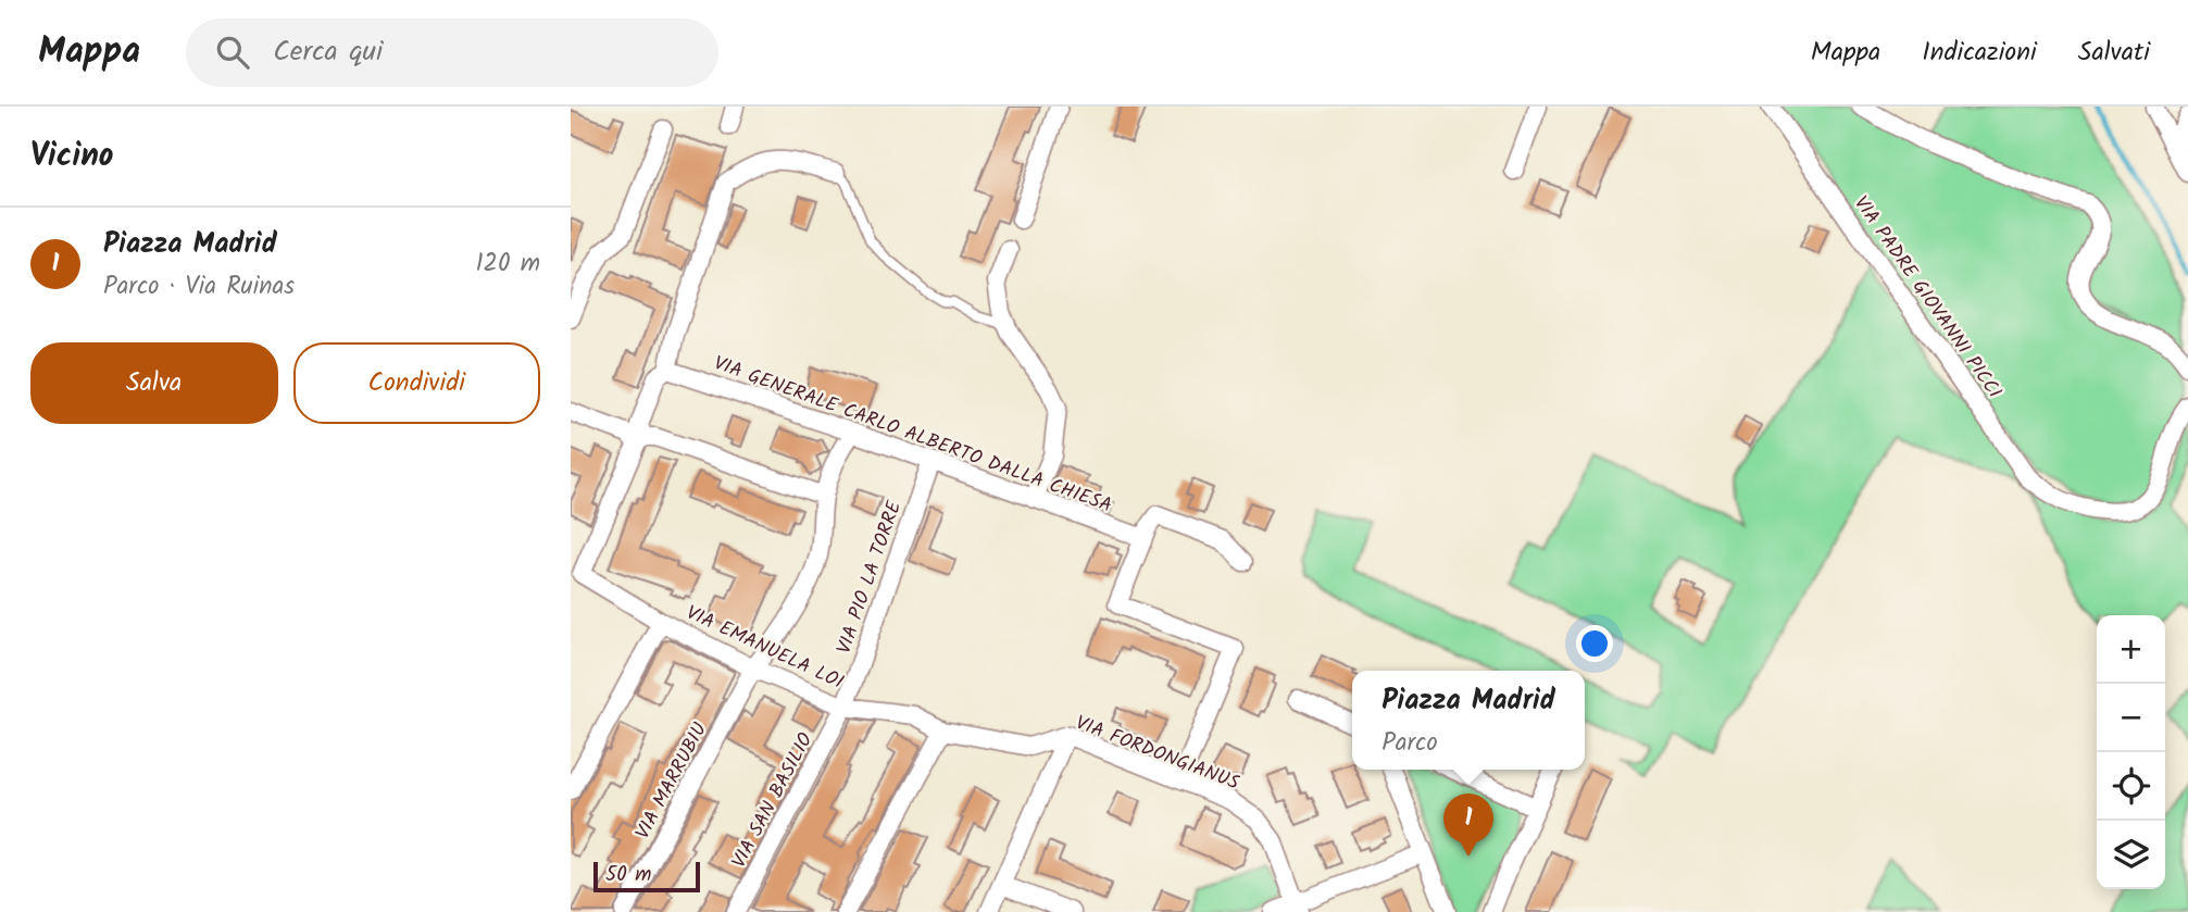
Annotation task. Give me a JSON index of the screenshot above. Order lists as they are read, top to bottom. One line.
{"streets":{"street":["VIA PADRE GIOVANNI PICCI","VIA GENERALE CARLO ALBERTO DALLA CHIESA","VIA PIO LA TORRE","VIA EMANUELA LOI","VIA FORDONGIANUS","VIA MARRUBIU","VIA SAN BASILIO"]},"crossings":[["VIA GENERALE CARLO ALBERTO DALLA CHIESA","VIA PIO LA TORRE"],["VIA GENERALE CARLO ALBERTO DALLA CHIESA","VIA MARRUBIU"],["VIA PIO LA TORRE","VIA EMANUELA LOI"],["VIA PIO LA TORRE","VIA SAN BASILIO"],["VIA EMANUELA LOI","VIA FORDONGIANUS"],["VIA EMANUELA LOI","VIA MARRUBIU"],["VIA EMANUELA LOI","VIA SAN BASILIO"]],"scale_bar":"50 m","page":{"header":"Mappa","search":"Cerca qui","nav":["Mappa","Indicazioni","Salvati"],"heading":"Vicino","list":[{"mark":"1","name":"Piazza Madrid","note":"Parco · Via Ruinas","value":"120 m"}],"buttons":["Salva","Condividi"],"map_buttons":["+","−"],"popup":["Piazza Madrid","Parco"],"pins":"1","scale":"50 m"}}
